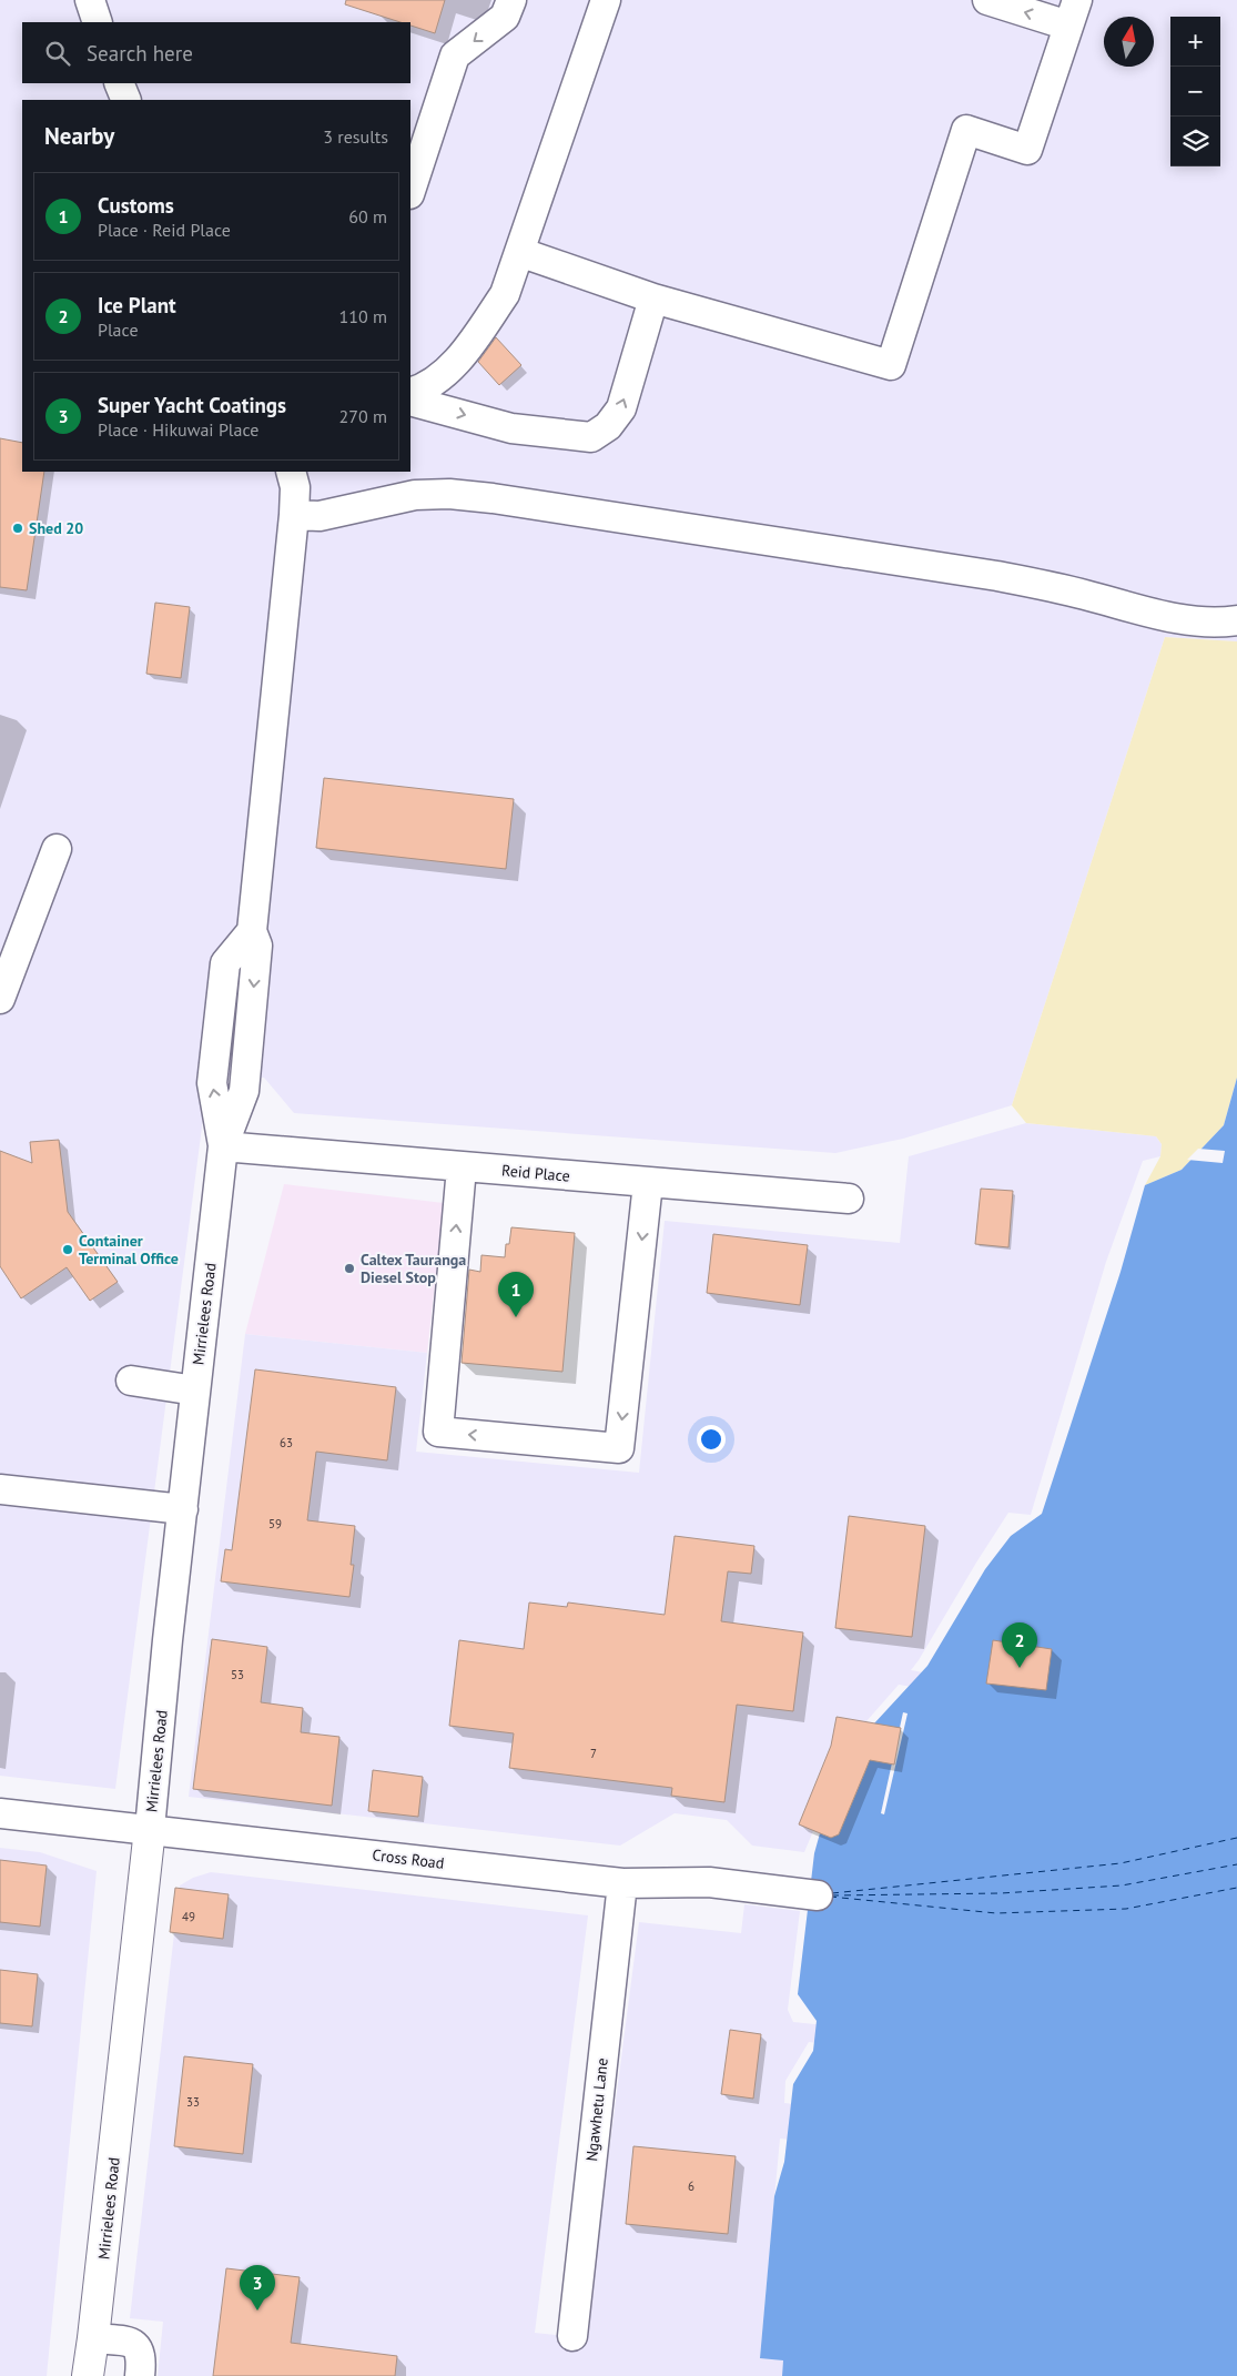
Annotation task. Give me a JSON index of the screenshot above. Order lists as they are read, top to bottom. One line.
{"streets":{"main road":["Mirrielees Road"],"street":["Reid Place","Cross Road","Ngawhetu Lane"]},"crossings":[["Reid Place","Mirrielees Road"],["Mirrielees Road","Cross Road"],["Cross Road","Ngawhetu Lane"]],"places":["Shed 20","Container Terminal Office","Caltex Tauranga Diesel Stop"],"house_numbers":["63","59","53","7","49","33","6"],"north":"top","page":{"map_buttons":["+","−"],"search":"Search here","heading":["Nearby","3 results"],"list":[{"mark":"1","name":"Customs","note":"Place · Reid Place","value":"60 m"},{"mark":"2","name":"Ice Plant","note":"Place","value":"110 m"},{"mark":"3","name":"Super Yacht Coatings","note":"Place · Hikuwai Place","value":"270 m"}],"pins":["1","2","3"]}}
